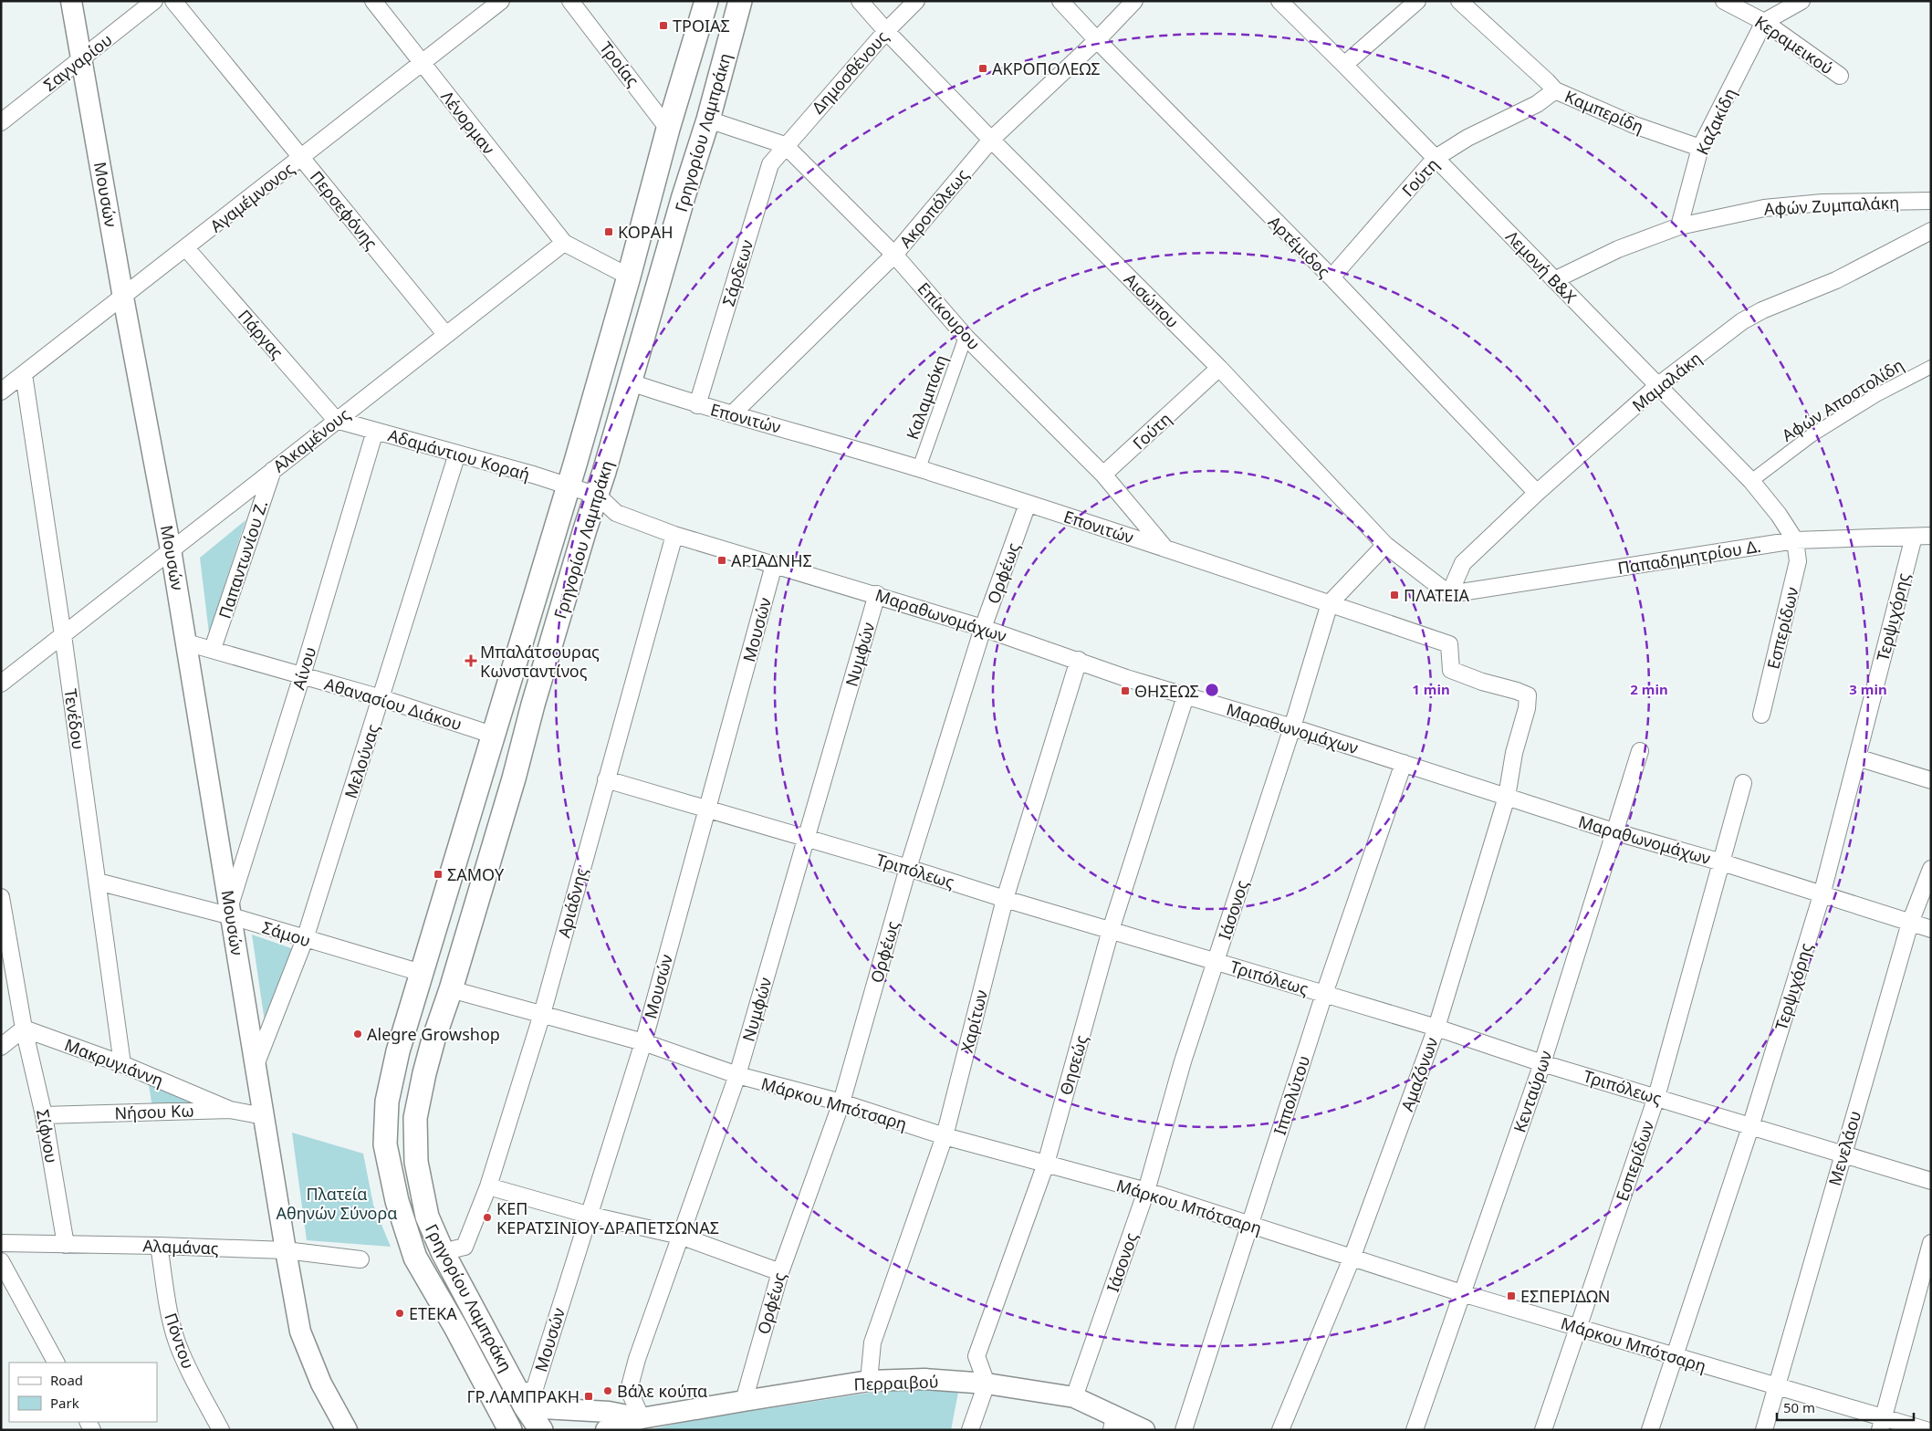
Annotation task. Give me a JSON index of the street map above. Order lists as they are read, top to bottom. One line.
{"streets":{"main road":["Γρηγορίου Λαμπράκη"],"street":["Κεραμεικού","Σαγγαρίου","Τροίας","Δημοσθένους","Καμπερίδη","Καζακίδη","Λένορμαν","Γούτη","Μουσών","Αγαμέμνονος","Αφών Ζυμπαλάκη","Ακροπόλεως","Περσεφόνης","Αρτέμιδος","Λεμονή Β&Χ","Σάρδεων","Αισώπου","Επίκουρου","Πάργας","Μαμαλάκη","Καλαμπόκη","Αφών Αποστολίδη","Επονιτών","Αλκαμένους","Αδαμάντιου Κοραή","Παπαδημητρίου Δ.","Παπαντωνίου Ζ.","Ορφέως","Μαραθωνομάχων","Τερψιχόρης","Εσπερίδων","Νυμφών","Αίνου","Αθανασίου Διάκου","Τενέδου","Μελούνας","Τριπόλεως","Αριάδνης","Ιάσονος","Σάμου","Χαρίτων","Μακρυγιάννη","Θησεώς","Αμαζόνων","Κενταύρων","Ιππολύτου","Μάρκου Μπότσαρη","Νήσου Κω","Σίφνου","Μενελάου","Αλαμάνας","Πόντου","Περραιβού"]},"crossings":[["Κεραμεικού","Καζακίδη"],["Σαγγαρίου","Μουσών"],["Τροίας","Γρηγορίου Λαμπράκη"],["Δημοσθένους","Σάρδεων"],["Δημοσθένους","Αισώπου"],["Δημοσθένους","Επίκουρου"],["Καμπερίδη","Καζακίδη"],["Καμπερίδη","Γούτη"],["Καζακίδη","Αφών Ζυμπαλάκη"],["Λένορμαν","Αγαμέμνονος"],["Λένορμαν","Αλκαμένους"],["Γρηγορίου Λαμπράκη","Μουσών"],["Γρηγορίου Λαμπράκη","Επίκουρου"],["Γρηγορίου Λαμπράκη","Επονιτών"],["Γρηγορίου Λαμπράκη","Αδαμάντιου Κοραή"],["Γρηγορίου Λαμπράκη","Μαραθωνομάχων"],["Γρηγορίου Λαμπράκη","Αθανασίου Διάκου"],["Γρηγορίου Λαμπράκη","Αριάδνης"],["Γρηγορίου Λαμπράκη","Σάμου"],["Γρηγορίου Λαμπράκη","Μάρκου Μπότσαρη"],["Γρηγορίου Λαμπράκη","Περραιβού"],["Γούτη","Αρτέμιδος"],["Γούτη","Λεμονή Β&Χ"],["Γούτη","Αισώπου"],["Γούτη","Επίκουρου"],["Μουσών","Αγαμέμνονος"],["Μουσών","Αλκαμένους"],["Μουσών","Μαραθωνομάχων"],["Μουσών","Αίνου"],["Μουσών","Αθανασίου Διάκου"],["Μουσών","Μελούνας"],["Μουσών","Τριπόλεως"],["Μουσών","Σάμου"],["Μουσών","Μάρκου Μπότσαρη"],["Μουσών","Νήσου Κω"],["Μουσών","Αλαμάνας"],["Μουσών","Περραιβού"],["Αγαμέμνονος","Περσεφόνης"],["Αγαμέμνονος","Πάργας"],["Αγαμέμνονος","Τενέδου"],["Αφών Ζυμπαλάκη","Λεμονή Β&Χ"],["Ακροπόλεως","Αρτέμιδος"],["Ακροπόλεως","Αισώπου"],["Ακροπόλεως","Επίκουρου"],["Ακροπόλεως","Επονιτών"],["Περσεφόνης","Αλκαμένους"],["Αρτέμιδος","Μαμαλάκη"],["Λεμονή Β&Χ","Μαμαλάκη"],["Λεμονή Β&Χ","Αφών Αποστολίδη"],["Λεμονή Β&Χ","Παπαδημητρίου Δ."],["Λεμονή Β&Χ","Εσπερίδων"],["Σάρδεων","Επίκουρου"],["Σάρδεων","Επονιτών"],["Αισώπου","Μαμαλάκη"],["Αισώπου","Παπαδημητρίου Δ."],["Αισώπου","Ιάσονος"],["Επίκουρου","Καλαμπόκη"],["Επίκουρου","Επονιτών"],["Πάργας","Αλκαμένους"],["Πάργας","Αδαμάντιου Κοραή"],["Μαμαλάκη","Παπαδημητρίου Δ."],["Καλαμπόκη","Επονιτών"],["Επονιτών","Ορφέως"],["Επονιτών","Ιάσονος"],["Επονιτών","Αμαζόνων"],["Αλκαμένους","Αδαμάντιου Κοραή"],["Αλκαμένους","Παπαντωνίου Ζ."],["Αλκαμένους","Τενέδου"],["Αδαμάντιου Κοραή","Μαραθωνομάχων"],["Αδαμάντιου Κοραή","Αίνου"],["Αδαμάντιου Κοραή","Μελούνας"],["Παπαδημητρίου Δ.","Τερψιχόρης"],["Παπαδημητρίου Δ.","Εσπερίδων"],["Παπαντωνίου Ζ.","Αθανασίου Διάκου"],["Ορφέως","Μαραθωνομάχων"],["Ορφέως","Τριπόλεως"],["Ορφέως","Μάρκου Μπότσαρη"],["Ορφέως","Περραιβού"],["Μαραθωνομάχων","Τερψιχόρης"],["Μαραθωνομάχων","Εσπερίδων"],["Μαραθωνομάχων","Νυμφών"],["Μαραθωνομάχων","Αριάδνης"],["Μαραθωνομάχων","Ιάσονος"],["Μαραθωνομάχων","Χαρίτων"],["Μαραθωνομάχων","Θησεώς"],["Μαραθωνομάχων","Αμαζόνων"],["Μαραθωνομάχων","Κενταύρων"],["Μαραθωνομάχων","Ιππολύτου"],["Μαραθωνομάχων","Μενελάου"],["Τερψιχόρης","Τριπόλεως"],["Τερψιχόρης","Μάρκου Μπότσαρη"],["Εσπερίδων","Τριπόλεως"],["Εσπερίδων","Μάρκου Μπότσαρη"],["Νυμφών","Τριπόλεως"],["Νυμφών","Μάρκου Μπότσαρη"],["Νυμφών","Περραιβού"],["Αίνου","Αθανασίου Διάκου"],["Αίνου","Σάμου"],["Αθανασίου Διάκου","Μελούνας"],["Τενέδου","Σάμου"],["Τενέδου","Μακρυγιάννη"],["Μελούνας","Σάμου"],["Τριπόλεως","Αριάδνης"],["Τριπόλεως","Ιάσονος"],["Τριπόλεως","Χαρίτων"],["Τριπόλεως","Θησεώς"],["Τριπόλεως","Αμαζόνων"],["Τριπόλεως","Κενταύρων"],["Τριπόλεως","Ιππολύτου"],["Τριπόλεως","Μενελάου"],["Αριάδνης","Μάρκου Μπότσαρη"],["Ιάσονος","Μάρκου Μπότσαρη"],["Ιάσονος","Περραιβού"],["Χαρίτων","Μάρκου Μπότσαρη"],["Χαρίτων","Περραιβού"],["Μακρυγιάννη","Νήσου Κω"],["Μακρυγιάννη","Σίφνου"],["Θησεώς","Μάρκου Μπότσαρη"],["Θησεώς","Περραιβού"],["Αμαζόνων","Μάρκου Μπότσαρη"],["Κενταύρων","Μάρκου Μπότσαρη"],["Ιππολύτου","Μάρκου Μπότσαρη"],["Μάρκου Μπότσαρη","Μενελάου"],["Νήσου Κω","Σίφνου"],["Σίφνου","Αλαμάνας"],["Αλαμάνας","Πόντου"]],"parks":["Πλατεία Αθηνών Σύνορα"],"places":{"transit":["ΤΡΟΙΑΣ","ΑΚΡΟΠΟΛΕΩΣ","ΚΟΡΑΗ","ΑΡΙΑΔΝΗΣ","ΠΛΑΤΕΙΑ","ΘΗΣΕΩΣ","ΣΑΜΟΥ","ΕΣΠΕΡΙΔΩΝ","ΓΡ.ΛΑΜΠΡΑΚΗ"],"health":["Μπαλάτσουρας Κωνσταντίνος"],"other":["Alegre Growshop","ΚΕΠ ΚΕΡΑΤΣΙΝΙΟΥ-ΔΡΑΠΕΤΣΩΝΑΣ","ΕΤΕΚΑ","Βάλε κούπα"]},"legend":["Road","Park"],"scale_bar":"50 m","rings":["1 min","2 min","3 min"]}
